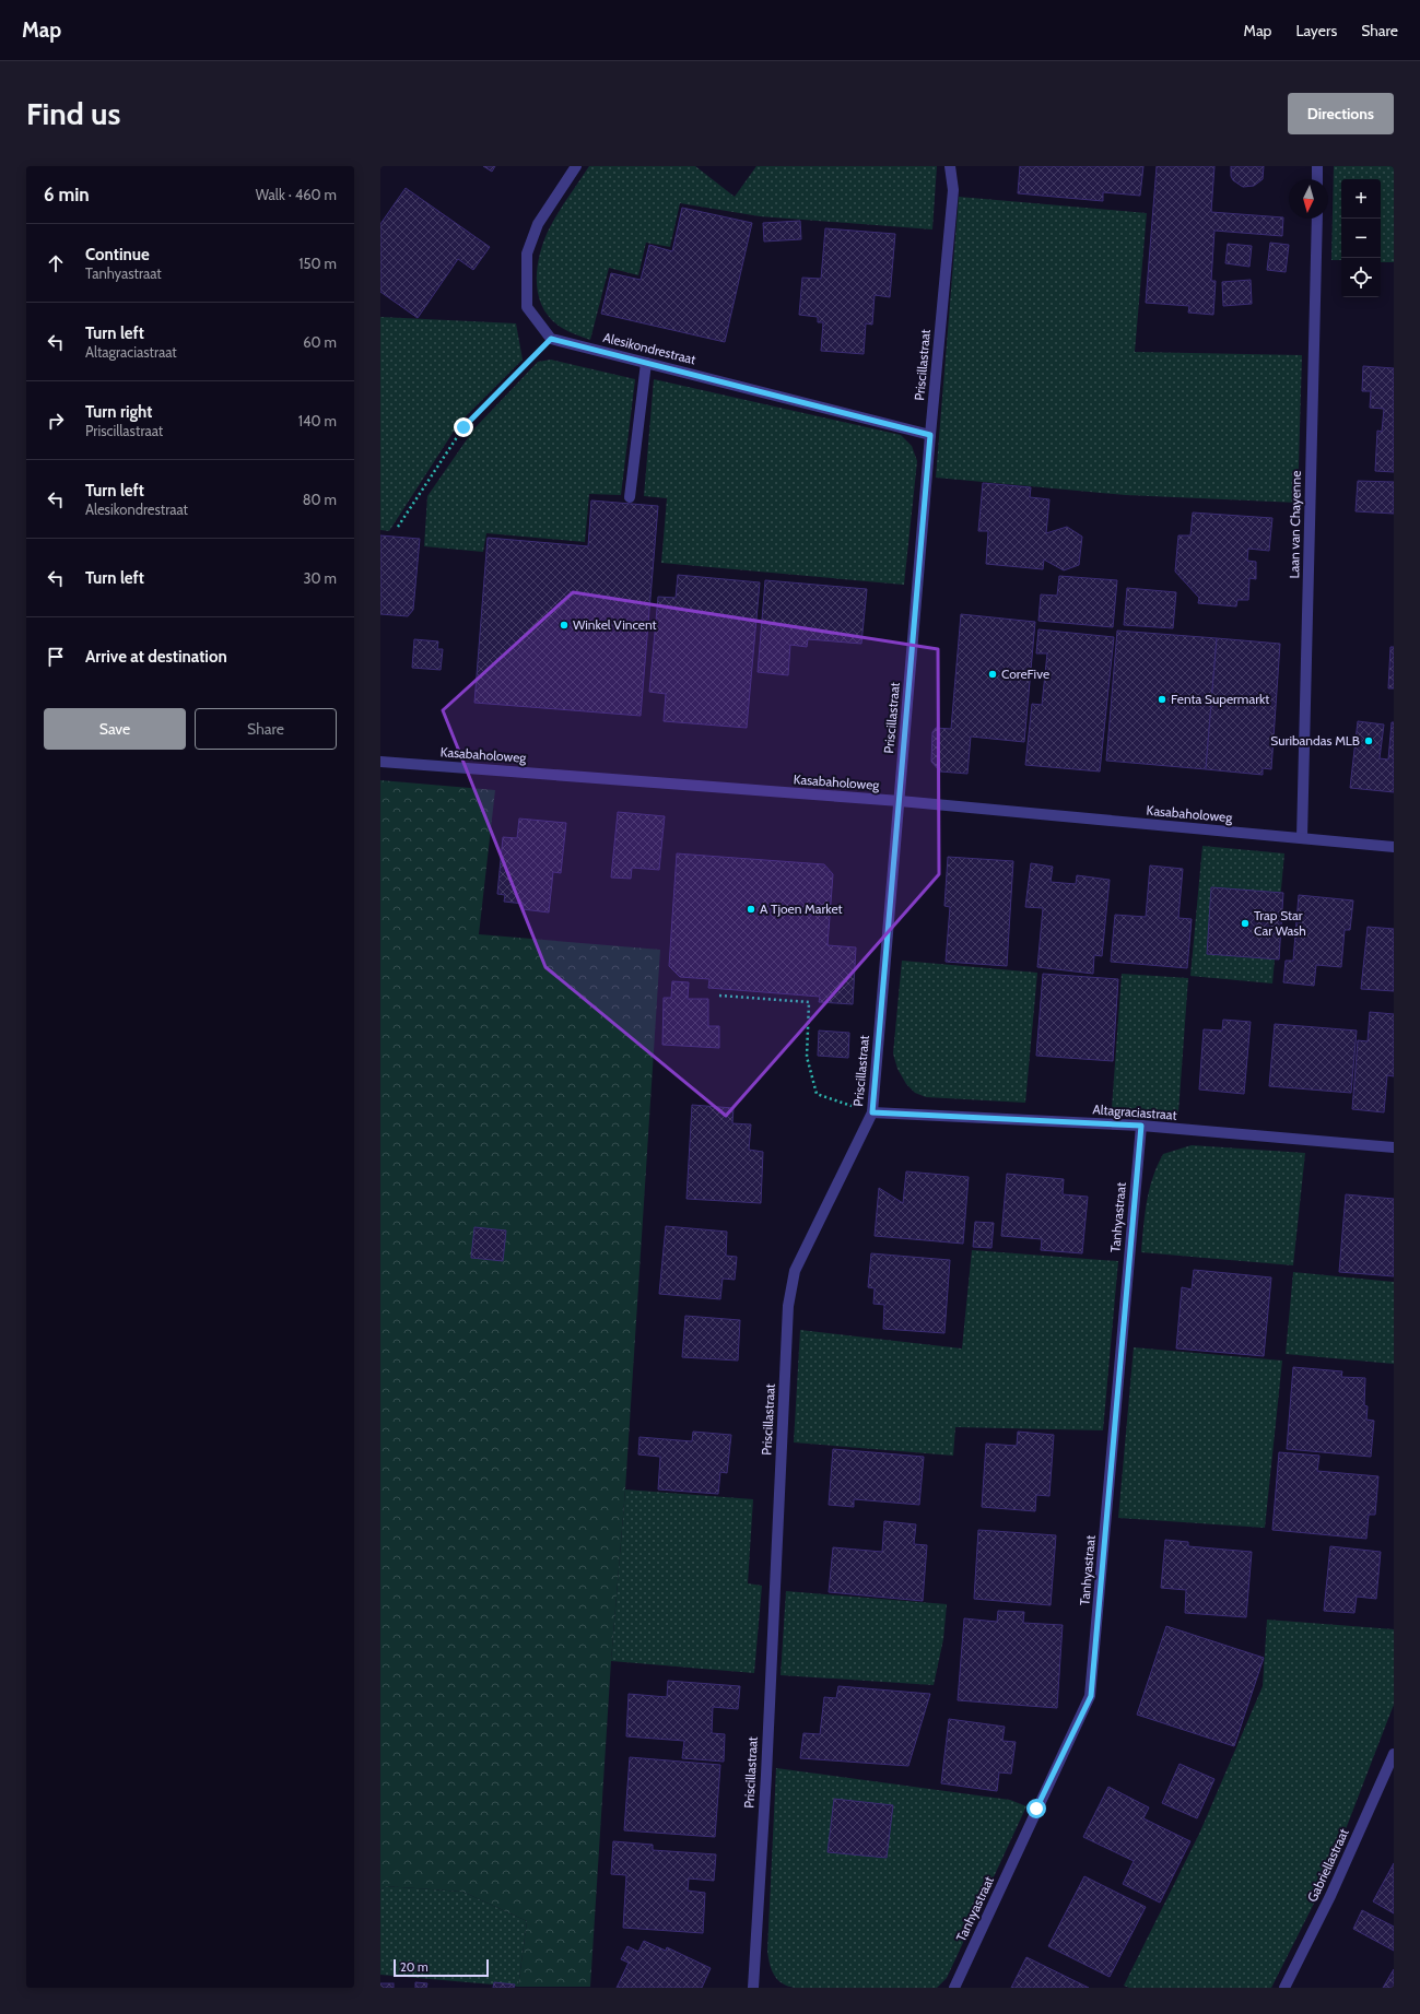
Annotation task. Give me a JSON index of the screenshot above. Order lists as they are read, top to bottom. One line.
{"streets":{"street":["Alesikondrestraat","Priscillastraat","Laan van Chayenne","Kasabaholoweg","Altagraciastraat","Tanhyastraat","Gabriellastraat"]},"crossings":[["Alesikondrestraat","Priscillastraat"],["Priscillastraat","Kasabaholoweg"],["Priscillastraat","Altagraciastraat"],["Laan van Chayenne","Kasabaholoweg"],["Altagraciastraat","Tanhyastraat"]],"places":["Winkel Vincent","CoreFive","Fenta Supermarkt","Suribandas MLB","A Tjoen Market","Trap Star Car Wash"],"scale_bar":"20 m","north":"bottom","page":{"header":"Map","nav":["Map","Layers","Share"],"buttons":["Directions",["Save","Share"]],"title":"Find us","heading":["6 min","Walk · 460 m"],"map_buttons":["+","−"],"list":[["Continue","Tanhyastraat","150 m"],["Turn left","Altagraciastraat","60 m"],["Turn right","Priscillastraat","140 m"],["Turn left","Alesikondrestraat","80 m"],["Turn left","30 m"],"Arrive at destination"],"scale":"20 m"}}
